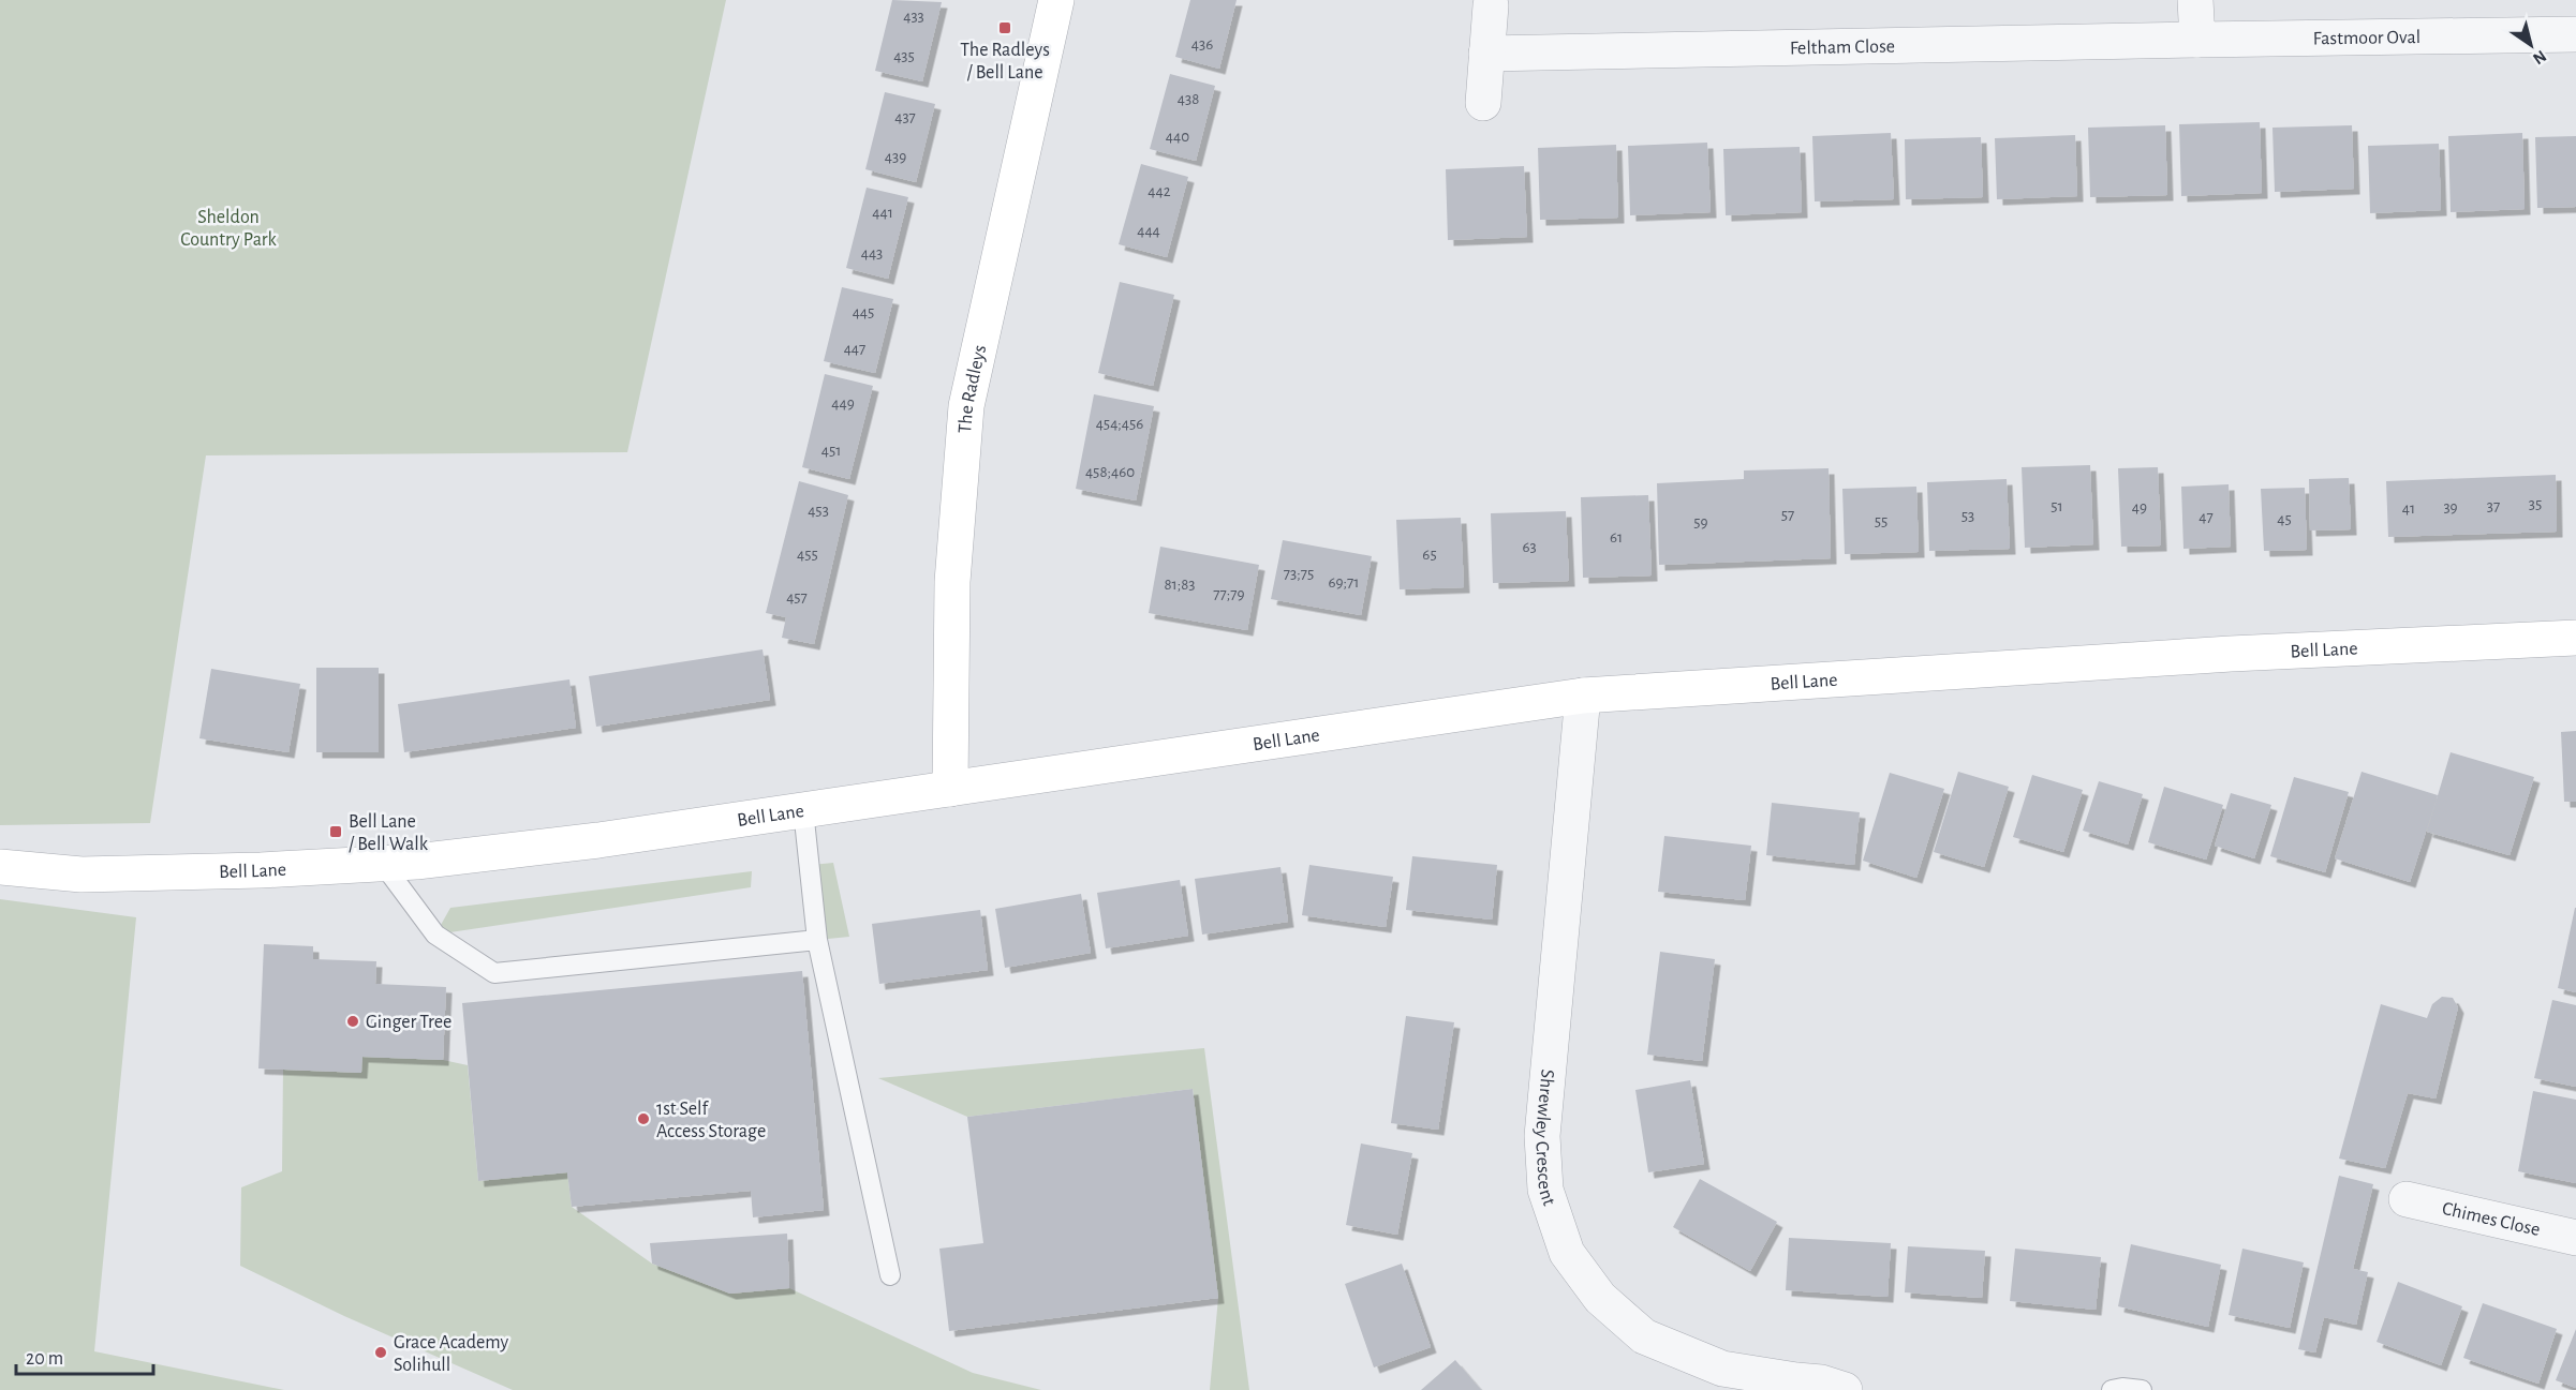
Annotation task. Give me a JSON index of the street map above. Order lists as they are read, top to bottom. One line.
{"streets":{"street":["Fastmoor Oval","Feltham Close","The Radleys","Bell Lane","Shrewley Crescent","Chimes Close"]},"crossings":[["Fastmoor Oval","Feltham Close"],["The Radleys","Bell Lane"],["Bell Lane","Shrewley Crescent"]],"parks":["Sheldon Country Park"],"places":{"transit":["The Radleys / Bell Lane","Bell Lane / Bell Walk"],"other":["Ginger Tree","1st Self Access Storage","Grace Academy Solihull"]},"house_numbers":["433","436","435","438","437","440","439","442","441","444","443","445","447","449","454;456","451","458;460","35","51","37","49","39","41","453","57","53","47","45","55","59","61","63","455","65","73;75","69;71","81;83","77;79","457"],"scale_bar":"20 m","north":"bottom right"}
